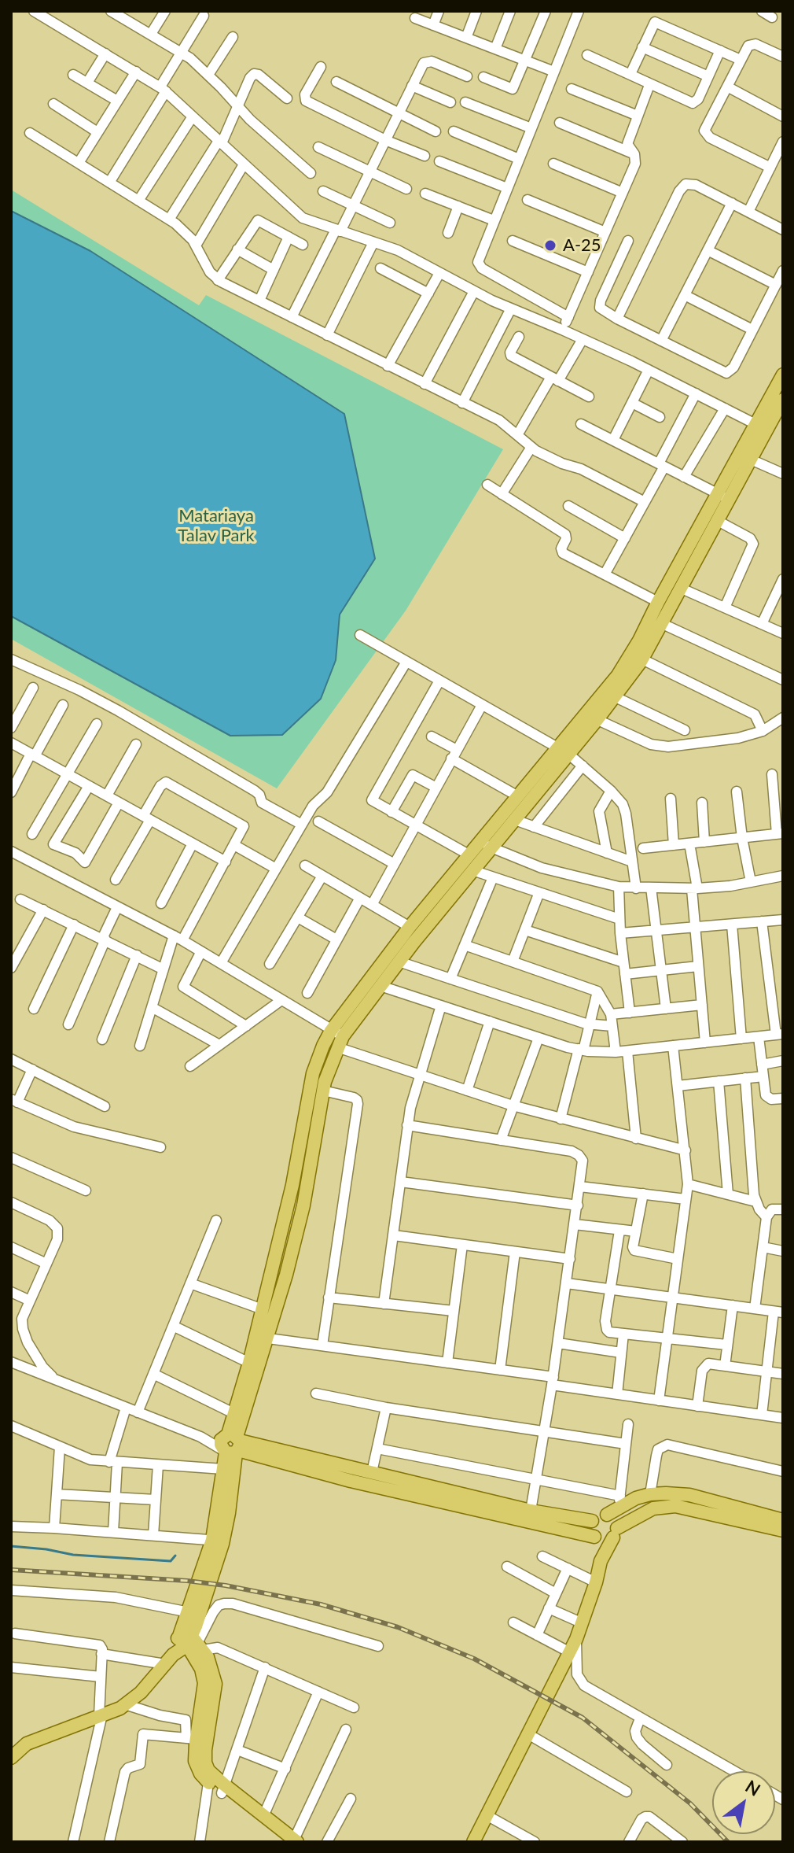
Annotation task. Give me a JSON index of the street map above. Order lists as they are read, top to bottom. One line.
{"parks":["Matariaya Talav Park"],"places":["A-25"],"north":"top right"}
